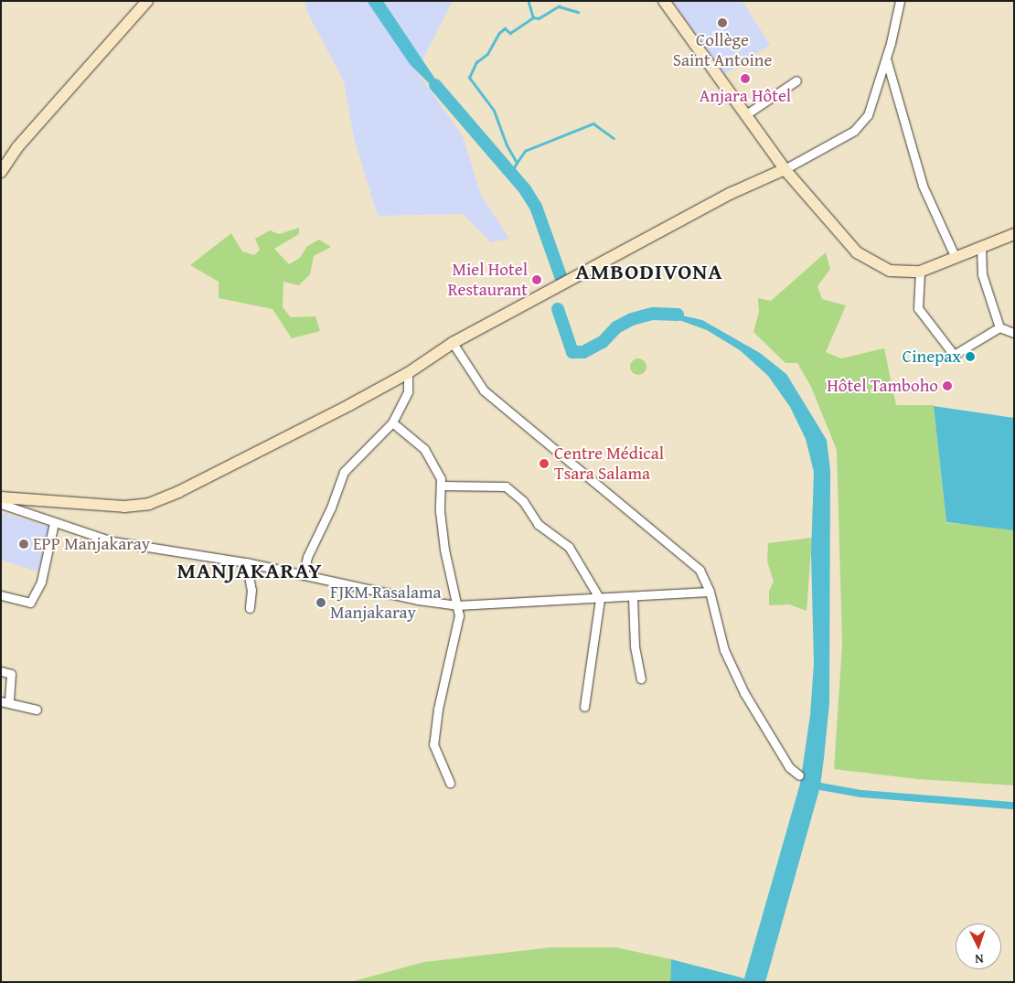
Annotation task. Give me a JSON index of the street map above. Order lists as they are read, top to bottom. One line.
{"districts":["AMBODIVONA","MANJAKARAY"],"places":["Collège Saint Antoine","Anjara Hôtel","Miel Hotel Restaurant","Cinepax","Hôtel Tamboho","Centre Médical Tsara Salama","EPP Manjakaray","FJKM Rasalama Manjakaray"],"north":"bottom"}
